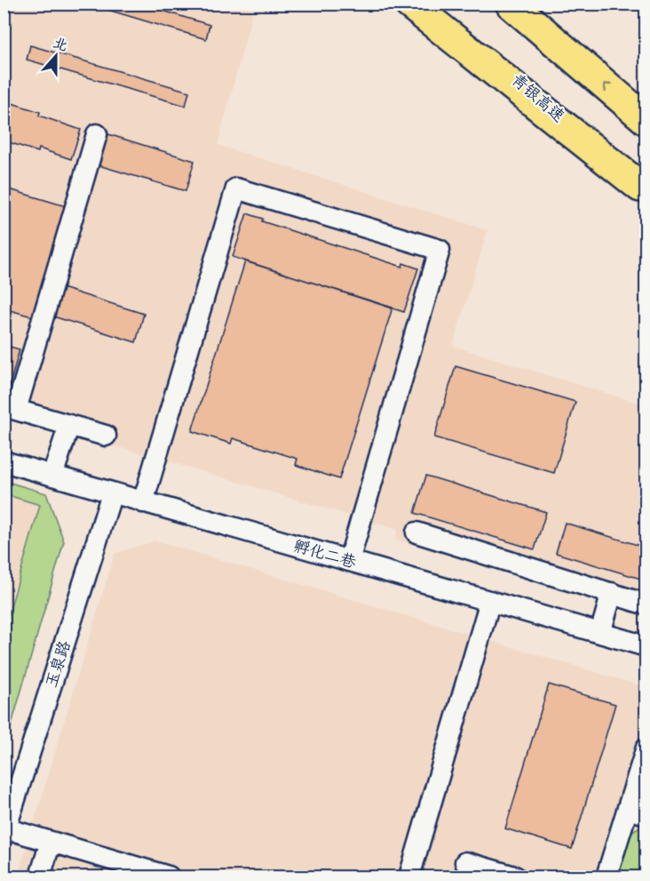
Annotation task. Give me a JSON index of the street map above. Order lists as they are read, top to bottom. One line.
{"streets":{"highway":["青银高速"],"street":["孵化二巷","玉泉路"]},"crossings":[["孵化二巷","玉泉路"]],"north":"top"}
